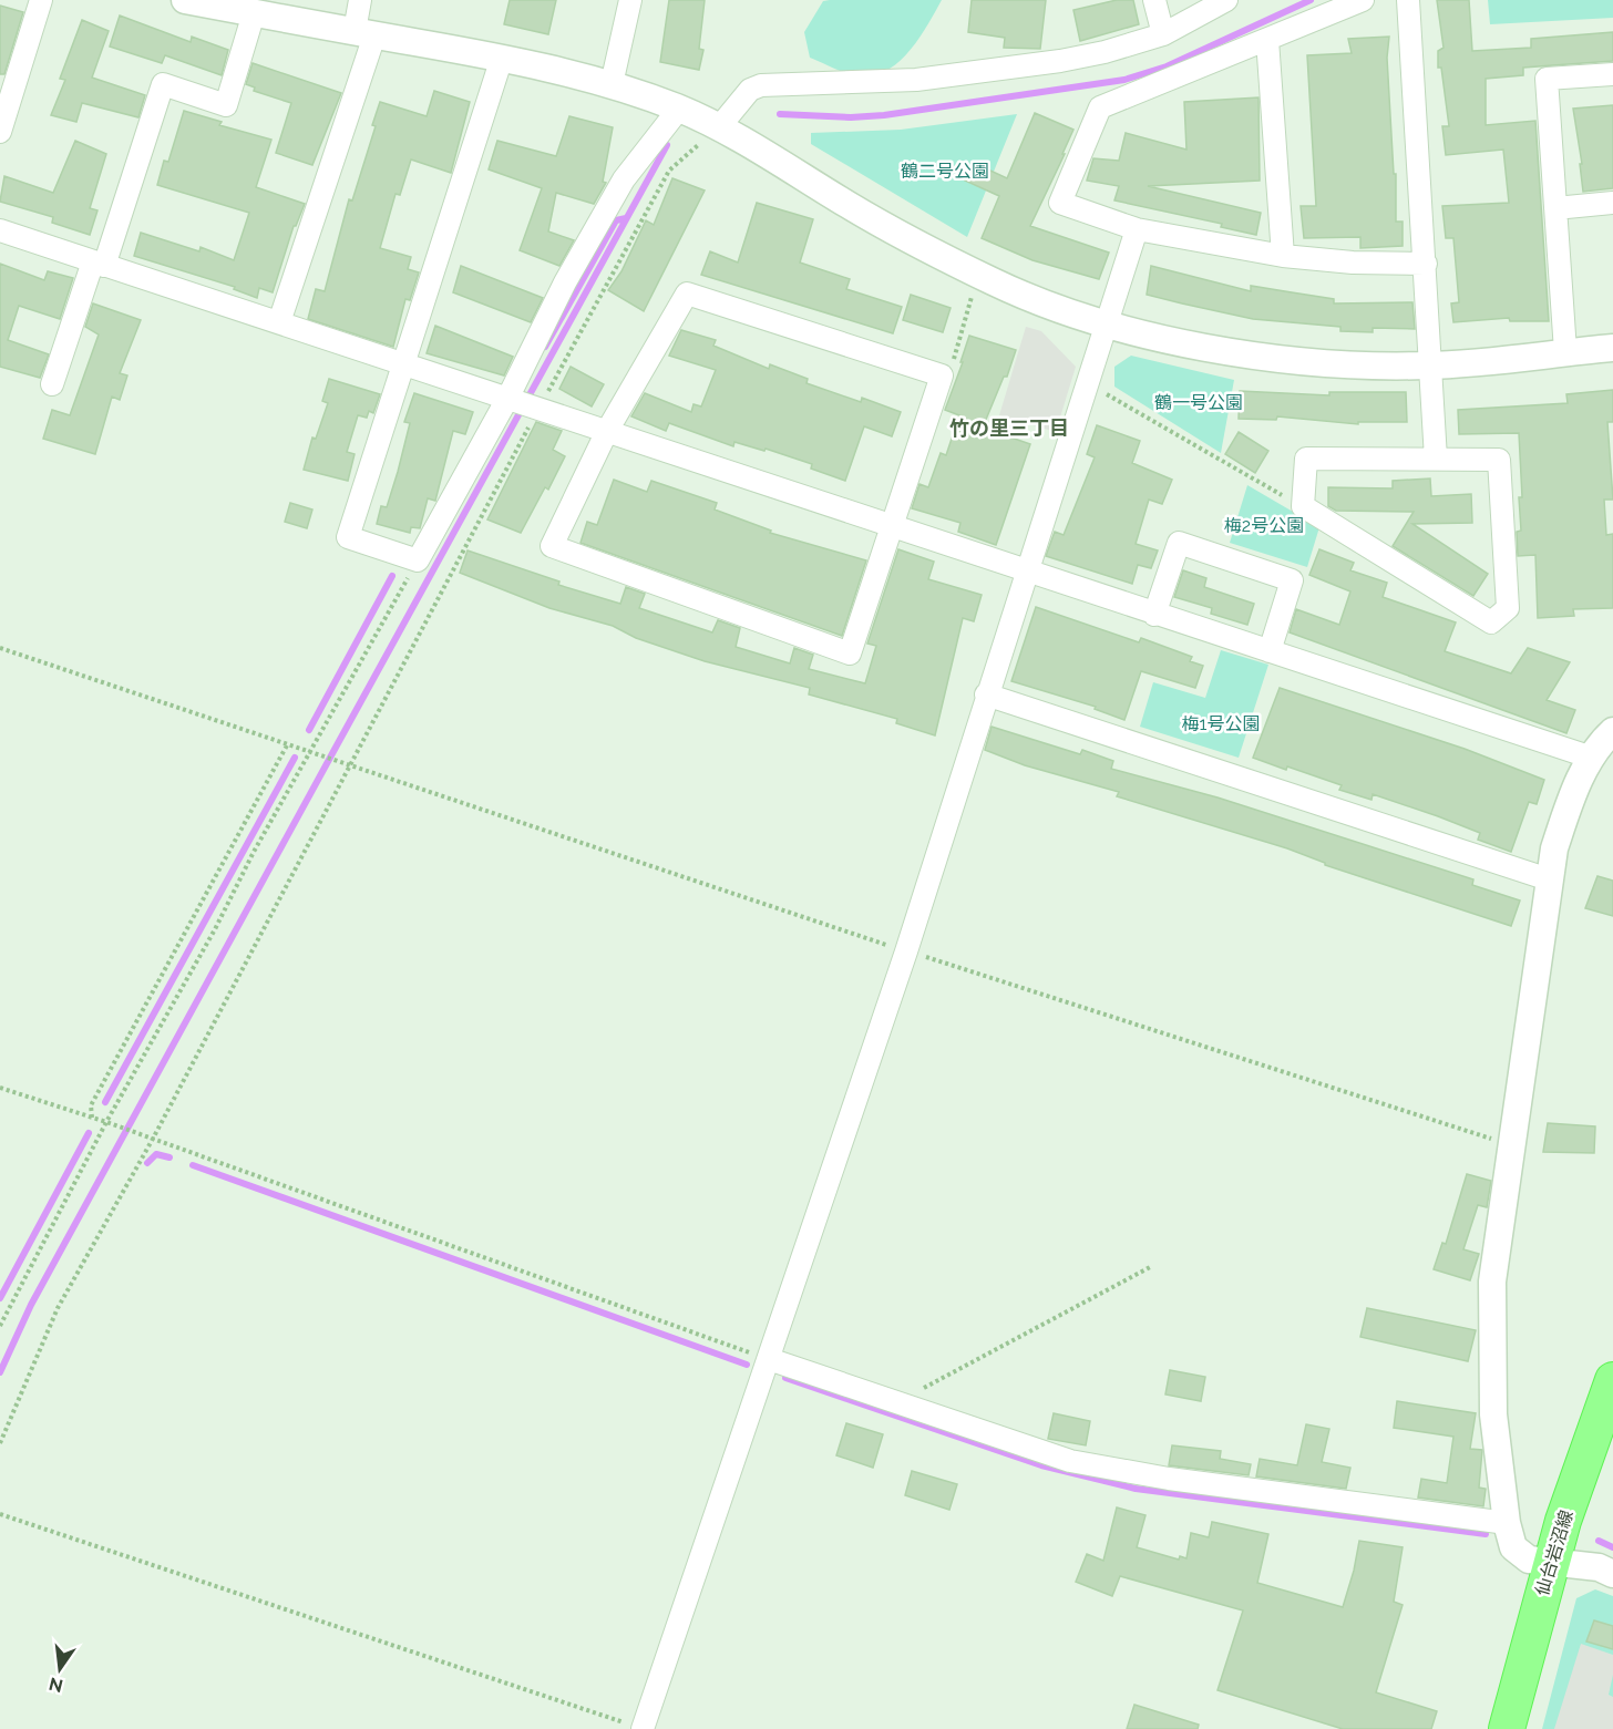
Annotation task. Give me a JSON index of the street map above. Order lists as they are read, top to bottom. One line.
{"streets":{"main road":["仙台岩沼線"]},"districts":["竹の里三丁目"],"parks":["鶴二号公園","鶴一号公園","梅2号公園","梅1号公園"],"north":"bottom"}
